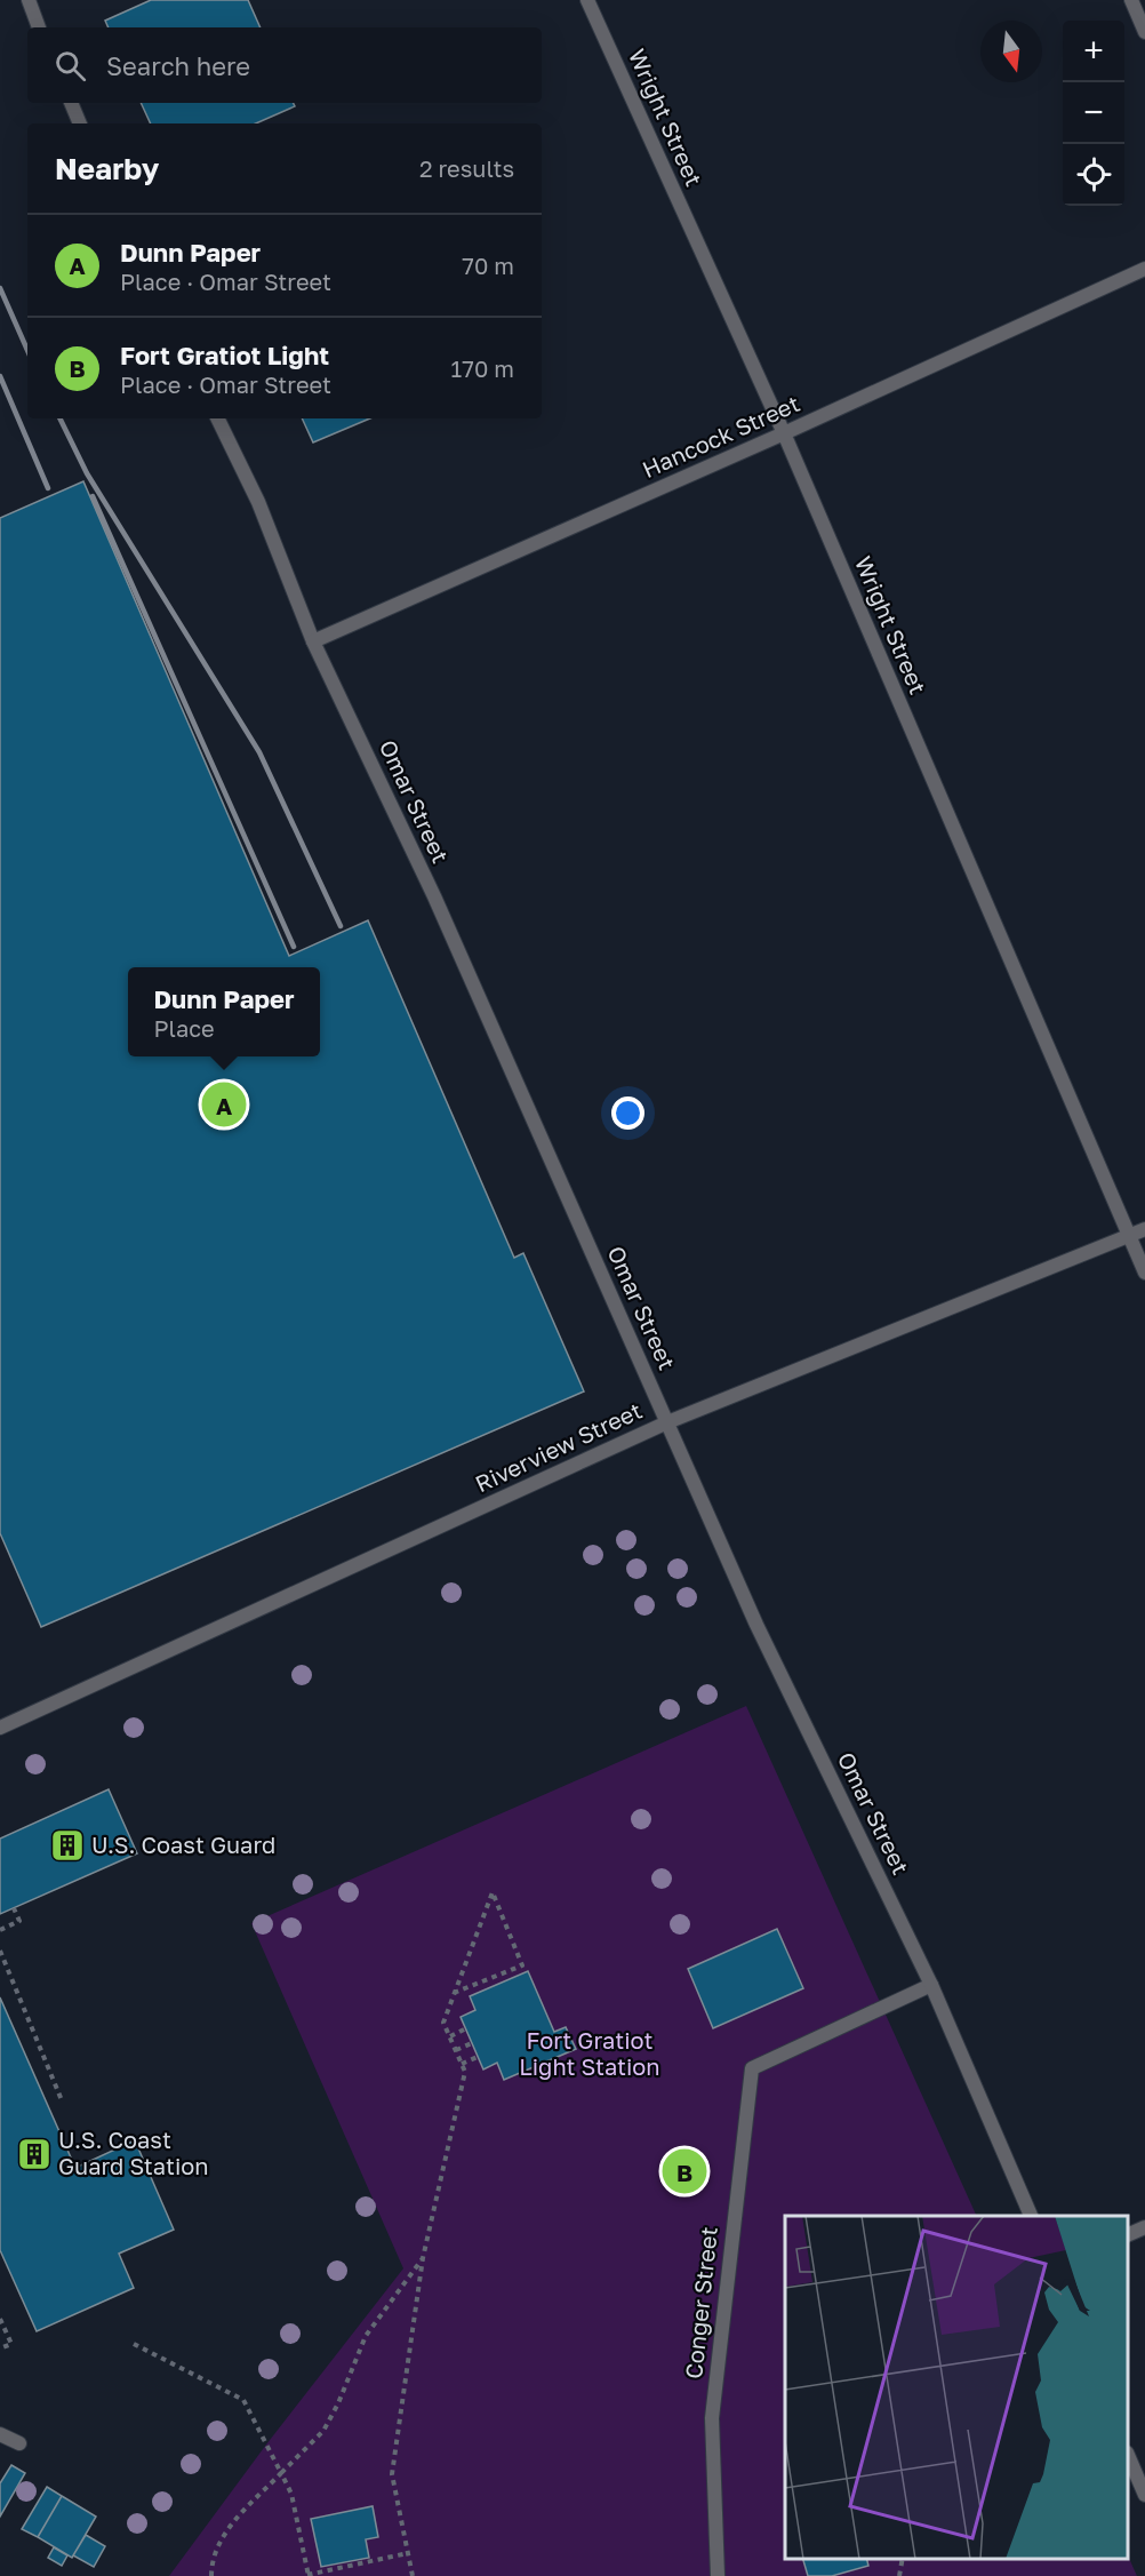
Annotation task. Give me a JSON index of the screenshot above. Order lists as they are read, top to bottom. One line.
{"streets":{"street":["Wright Street","Hancock Street","Omar Street","Riverview Street","Conger Street"]},"crossings":[["Wright Street","Hancock Street"],["Wright Street","Riverview Street"],["Hancock Street","Omar Street"],["Omar Street","Riverview Street"],["Omar Street","Conger Street"]],"parks":["Fort Gratiot Light Station"],"places":{"building":["U.S. Coast Guard","U.S. Coast Guard Station"]},"north":"bottom","page":{"map_buttons":["+","−"],"search":"Search here","heading":["Nearby","2 results"],"list":[{"mark":"A","name":"Dunn Paper","note":"Place · Omar Street","value":"70 m"},{"mark":"B","name":"Fort Gratiot Light","note":"Place · Omar Street","value":"170 m"}],"popup":["Dunn Paper","Place"],"pins":["A","B"]}}
